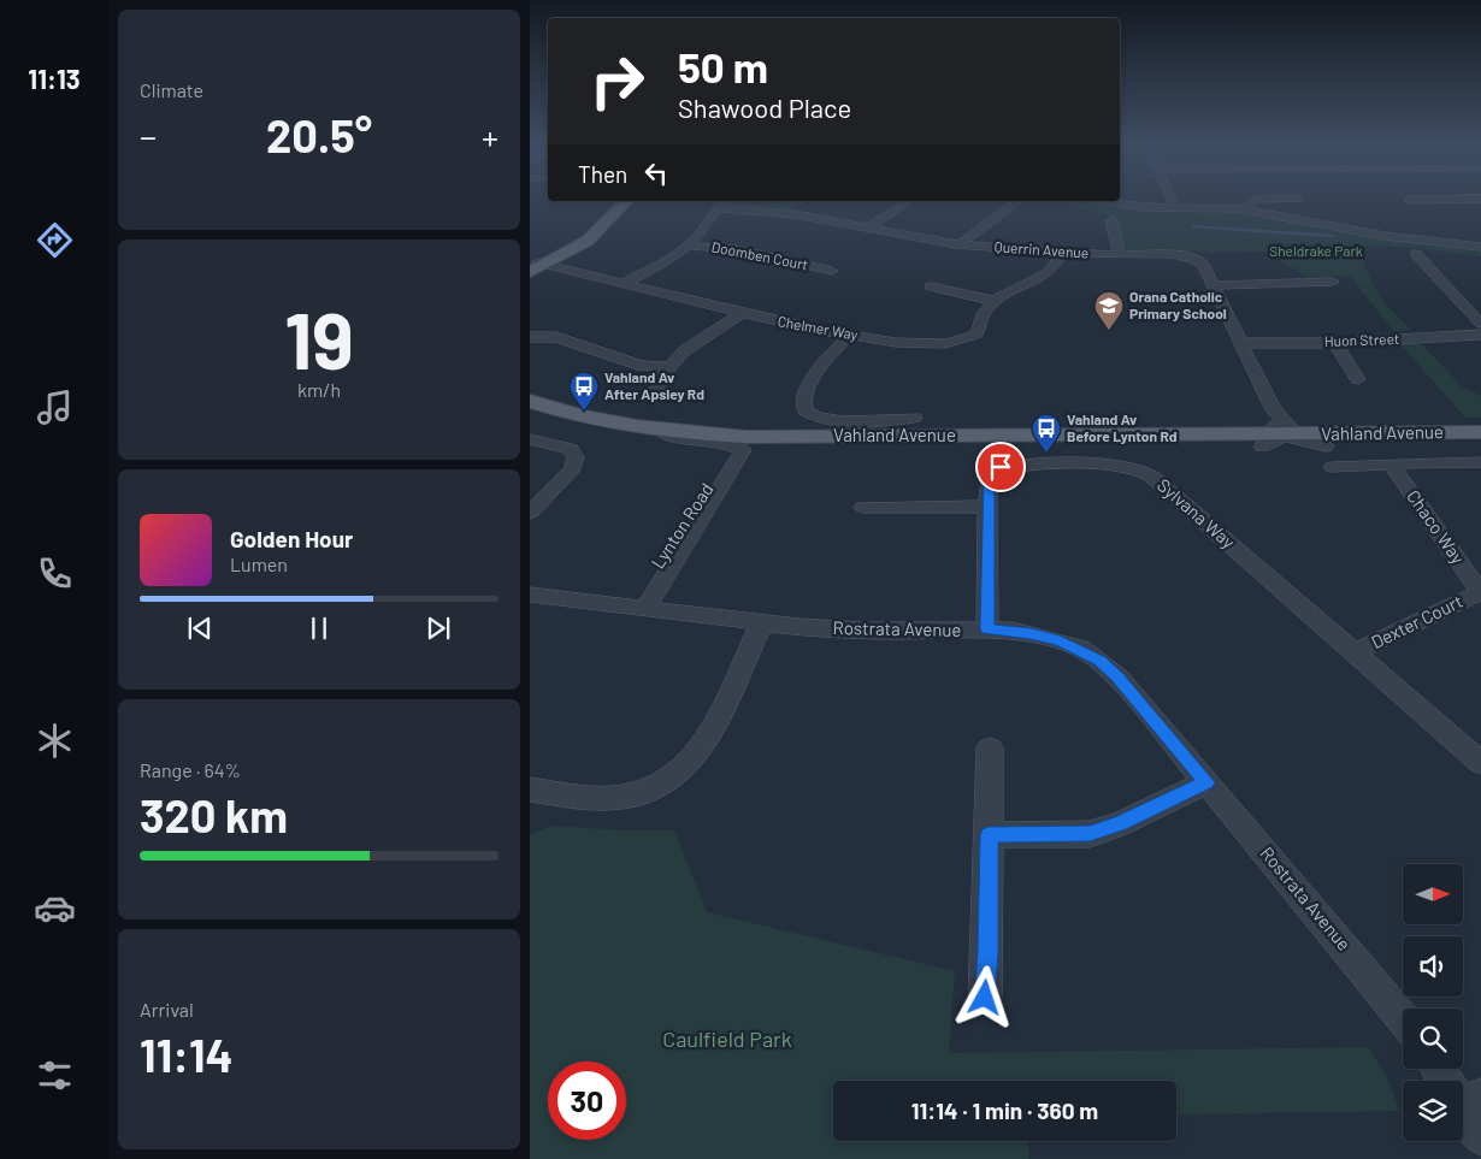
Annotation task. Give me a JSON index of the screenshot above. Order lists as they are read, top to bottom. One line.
{"streets":{"main road":["Vahland Avenue"],"street":["Querrin Avenue","Doomben Court","Chelmer Way","Huon Street","Sylvana Way","Lynton Road","Chaco Way","Dexter Court","Rostrata Avenue"]},"crossings":[["Querrin Avenue","Huon Street"],["Querrin Avenue","Vahland Avenue"],["Vahland Avenue","Lynton Road"],["Sylvana Way","Dexter Court"],["Sylvana Way","Rostrata Avenue"],["Lynton Road","Rostrata Avenue"],["Chaco Way","Dexter Court"]],"parks":["Sheldrake Park","Caulfield Park"],"places":{"school or university":["Orana Catholic Primary School"],"bus stop":["Vahland Av After Apsley Rd","Vahland Av Before Lynton Rd"]},"north":"right","page":{"tabs":"11:13","tile":["Climate",["19","km/h"],["Range · 64%","320 km"],["Arrival","11:14"]],"turn":["50 m","Shawood Place"],"heat":["−","20.5°","+"],"then":"Then","song":["Golden Hour","Lumen"],"limit":"30","trip":"11:14 · 1 min · 360 m"}}
